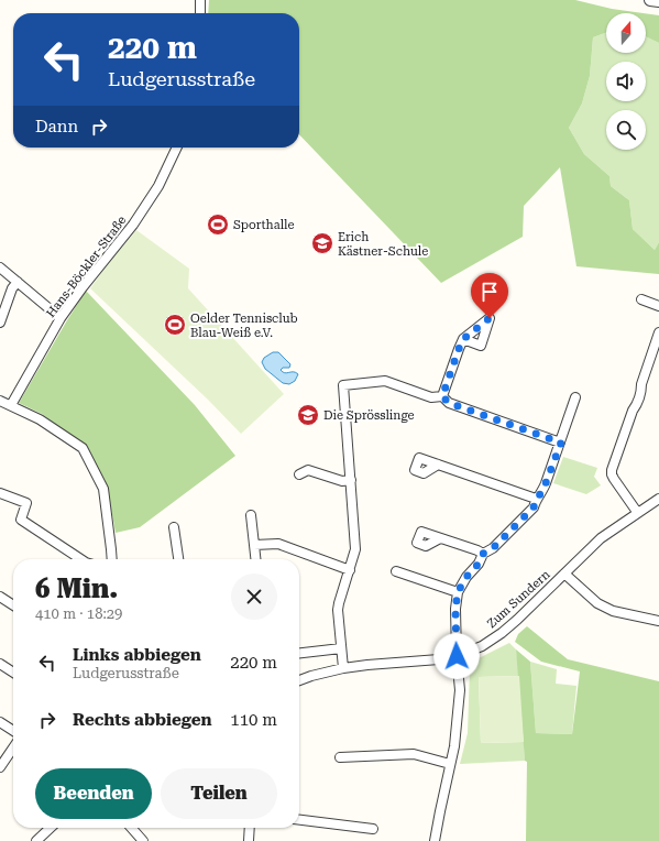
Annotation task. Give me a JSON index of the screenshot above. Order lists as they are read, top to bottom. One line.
{"streets":{"street":["Hans-Böckler-Straße","Zum Sundern"]},"places":{"sports":["Sporthalle","Oelder Tennisclub Blau-Weiß e.V."],"school or university":["Erich Kästner-Schule","Die Sprösslinge"]},"north":"top","page":{"turn":["220 m","Ludgerusstraße"],"then":"Dann","heading":["6 Min.","410 m · 18:29"],"list":[{"name":"Links abbiegen","note":"Ludgerusstraße","value":"220 m"},{"name":"Rechts abbiegen","value":"110 m"}],"buttons":["Beenden","Teilen"]}}
